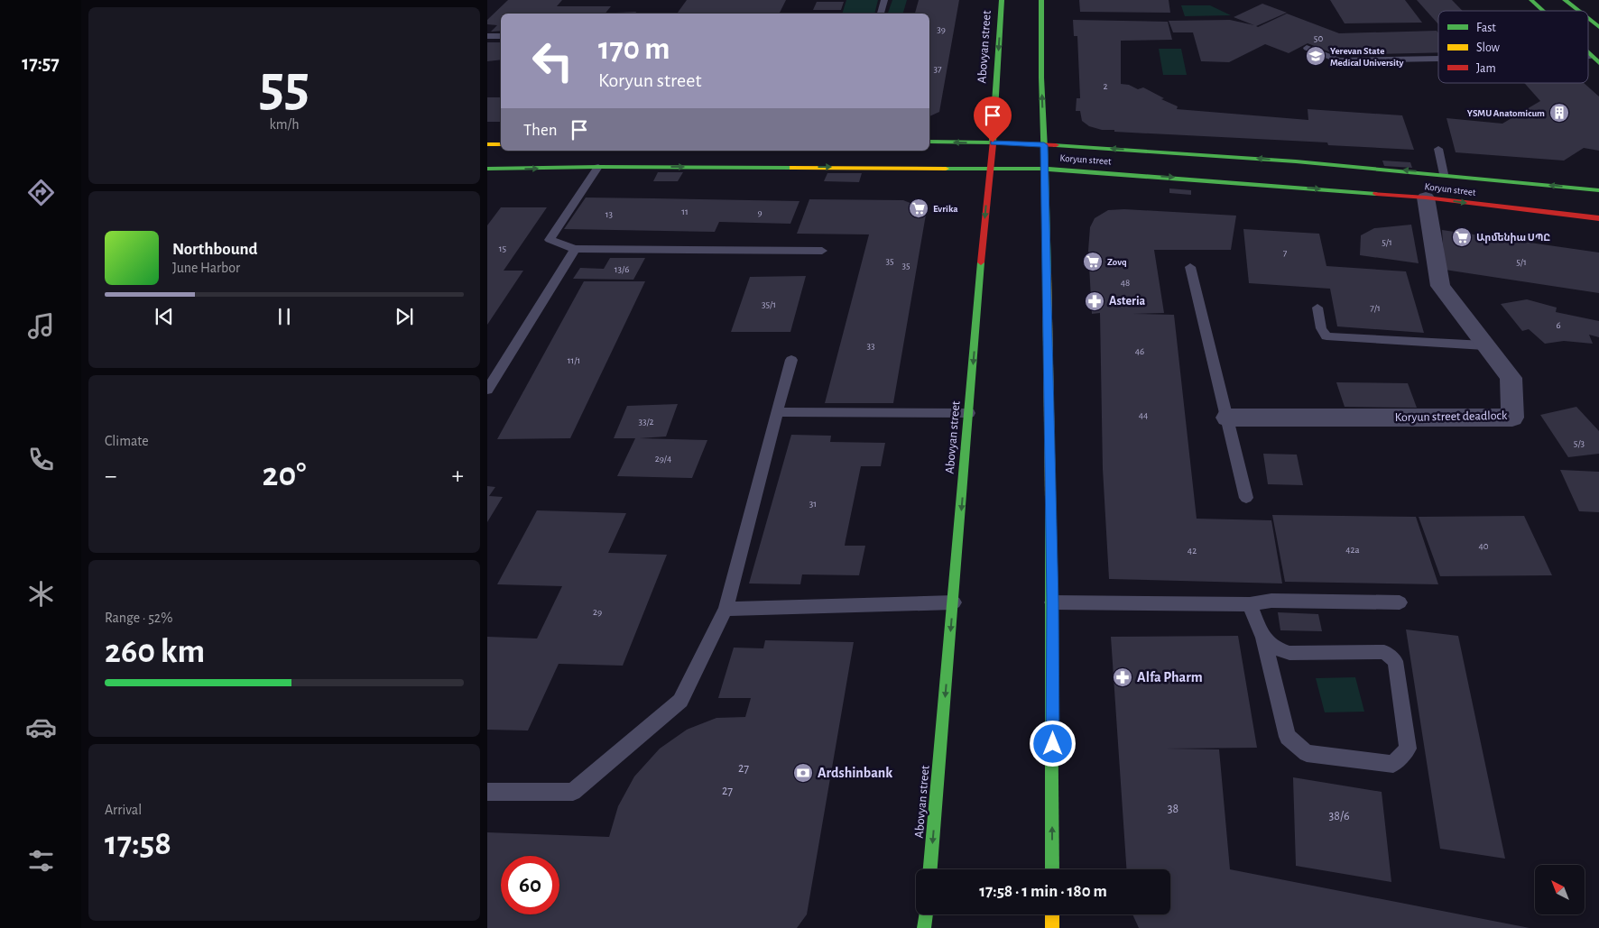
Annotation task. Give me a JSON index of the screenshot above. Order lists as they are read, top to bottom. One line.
{"streets":{"main road":["Abovyan street","Koryun street"],"street":["Koryun street deadlock"]},"crossings":[["Abovyan street","Koryun street"],["Koryun street","Koryun street deadlock"]],"places":{"school or university":["Yerevan State Medical University"],"building":["YSMU Anatomicum"],"supermarket":["Evrika","Արմենիա ՍՊԸ","Zovq"],"pharmacy":["Asteria","Alfa Pharm"],"bank":["Ardshinbank"]},"house_numbers":["39","50","37","2","11","9","13","5/1","15","7","35","5/1","35","13/6","48","35/1","7/1","6","33","46","11/1","44","33/2","5/3","29/4","31","40","42a","42","29","27","27","38","38/6"],"legend":["Fast","Slow","Jam"],"north":"top left","page":{"tabs":"17:57","tile":[["55","km/h"],"Climate",["Range · 52%","260 km"],["Arrival","17:58"]],"turn":["170 m","Koryun street"],"then":"Then","song":["Northbound","June Harbor"],"heat":["−","20°","+"],"limit":"60","trip":"17:58 · 1 min · 180 m"}}
